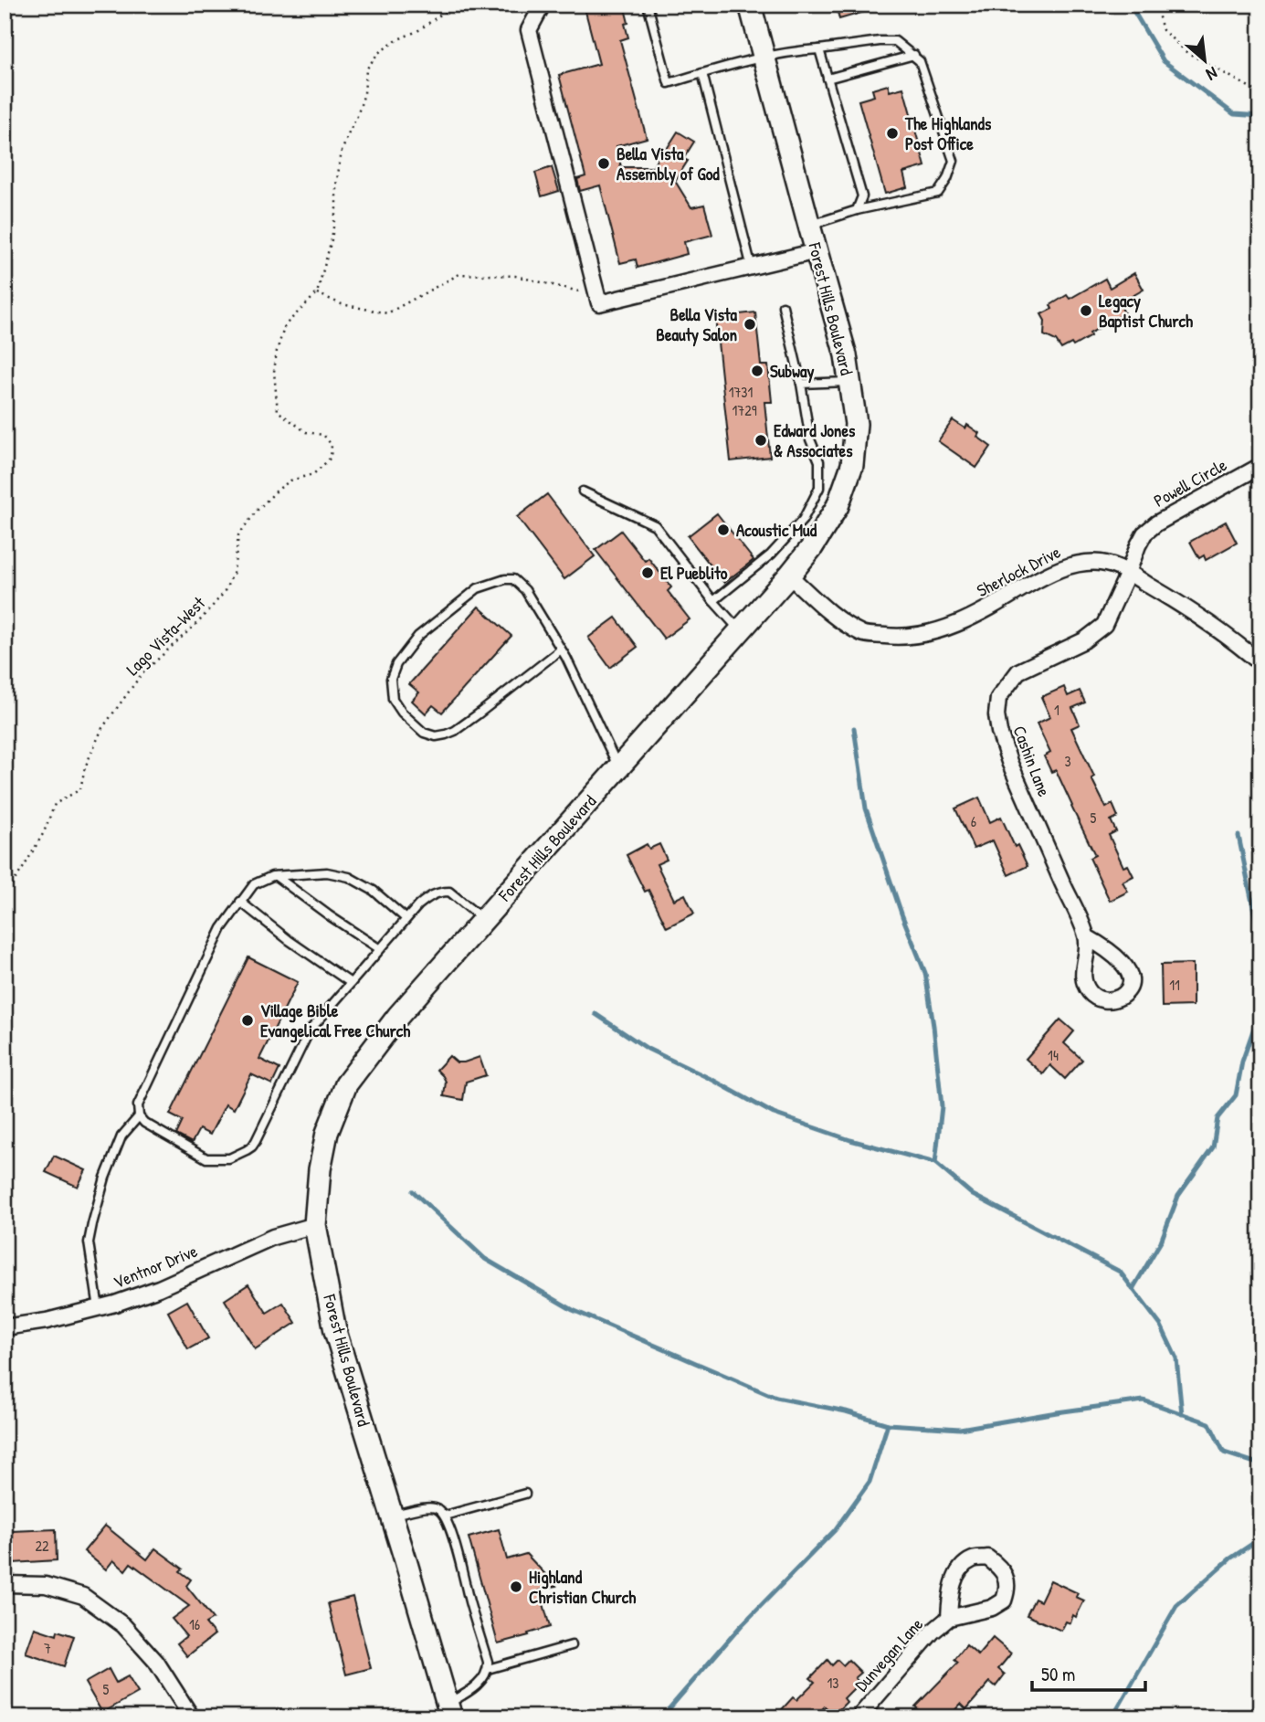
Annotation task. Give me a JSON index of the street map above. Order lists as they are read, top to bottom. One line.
{"streets":{"main road":["Forest Hills Boulevard"],"street":["Powell Circle","Sherlock Drive","Cashin Lane","Ventnor Drive","Dunvegan Lane"],"path":["Lago Vista-West"]},"crossings":[["Forest Hills Boulevard","Sherlock Drive"],["Forest Hills Boulevard","Ventnor Drive"],["Powell Circle","Sherlock Drive"],["Powell Circle","Cashin Lane"],["Sherlock Drive","Cashin Lane"]],"places":["The Highlands Post Office","Bella Vista Assembly of God","Legacy Baptist Church","Bella Vista Beauty Salon","Subway","Edward Jones & Associates","Acoustic Mud","El Pueblito","Village Bible Evangelical Free Church","Highland Christian Church"],"house_numbers":["1731","1729","1","3","5","6","11","14","22","16","7","13","5"],"scale_bar":"50 m","north":"bottom right"}
